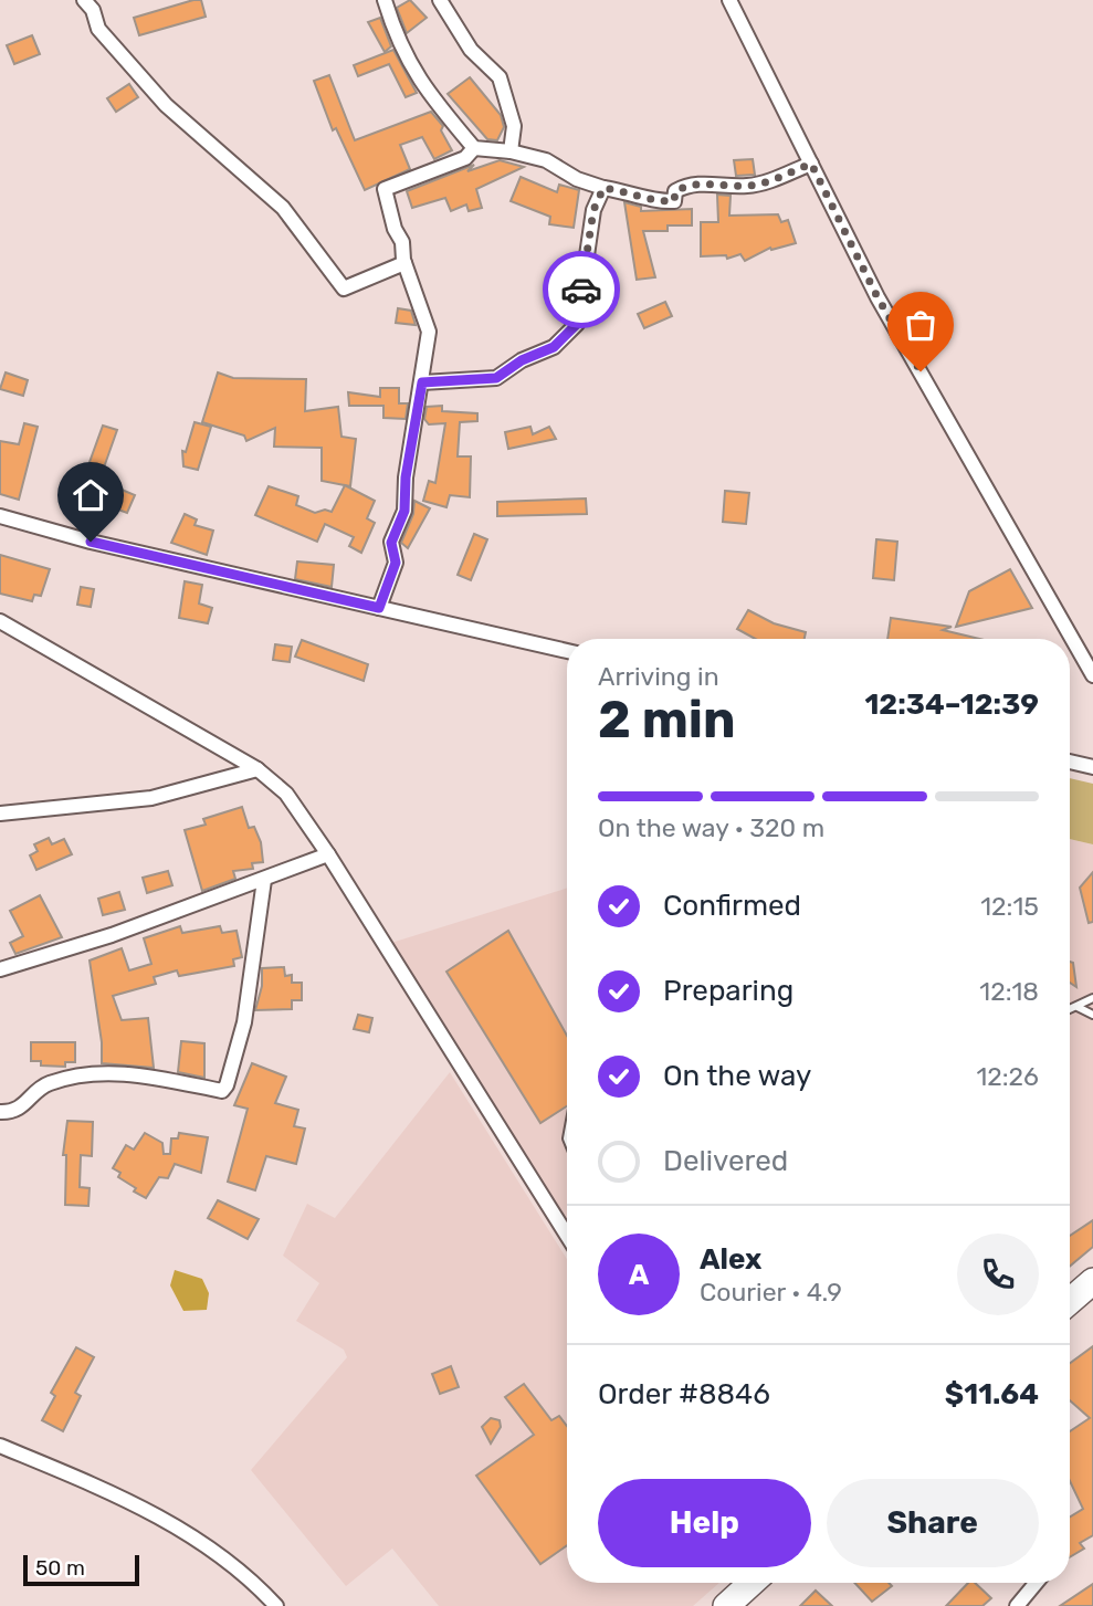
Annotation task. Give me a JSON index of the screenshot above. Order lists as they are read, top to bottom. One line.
{"scale_bar":"50 m","page":{"heading":["2 min","Arriving in","12:34–12:39"],"panel":["Alex","Courier · 4.9","Order #8846","$11.64"],"bar":"On the way · 320 m","list":[["Confirmed","12:15"],["Preparing","12:18"],["On the way","12:26"],"Delivered"],"round":"A","buttons":["Help","Share"],"scale":"50 m"}}
